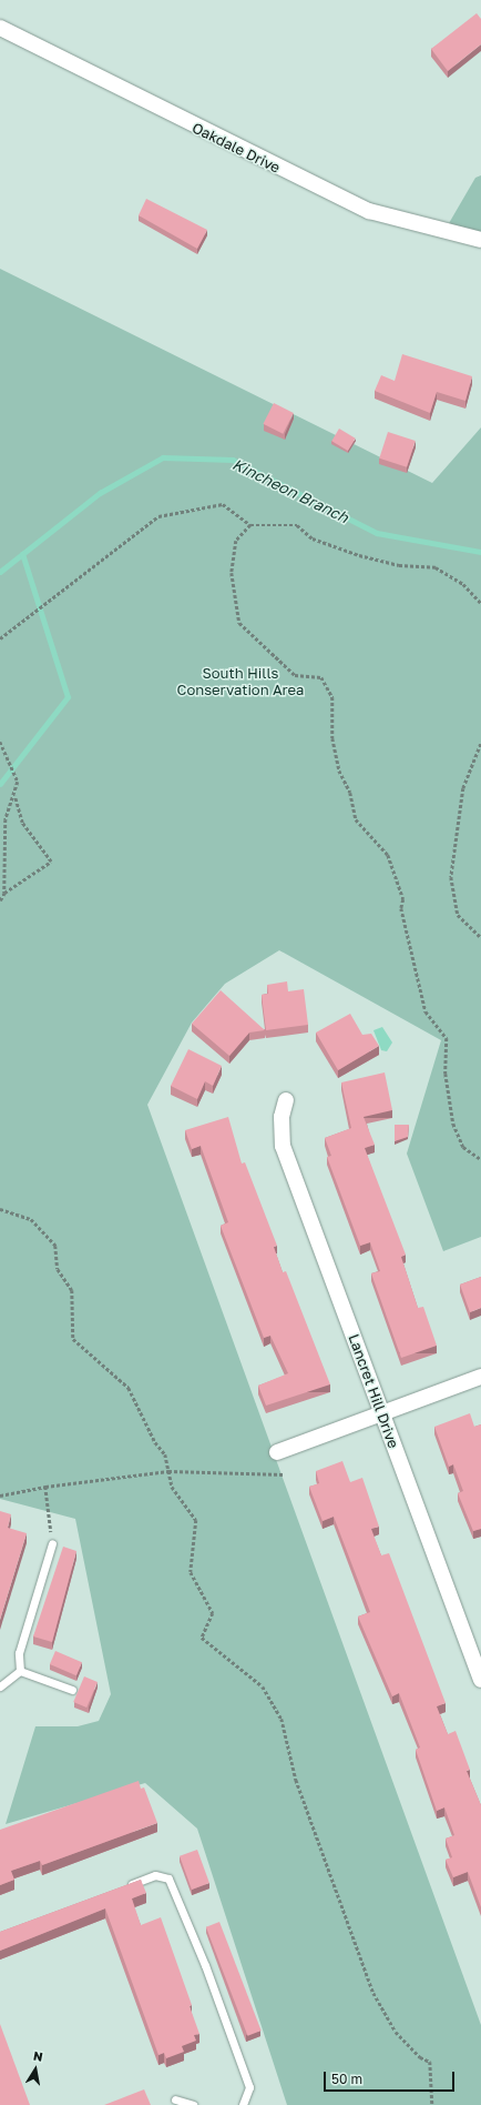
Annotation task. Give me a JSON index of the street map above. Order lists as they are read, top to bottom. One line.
{"streets":{"street":["Oakdale Drive","Lancret Hill Drive"]},"water":["Kincheon Branch"],"parks":["South Hills Conservation Area"],"scale_bar":"50 m","north":"top"}
